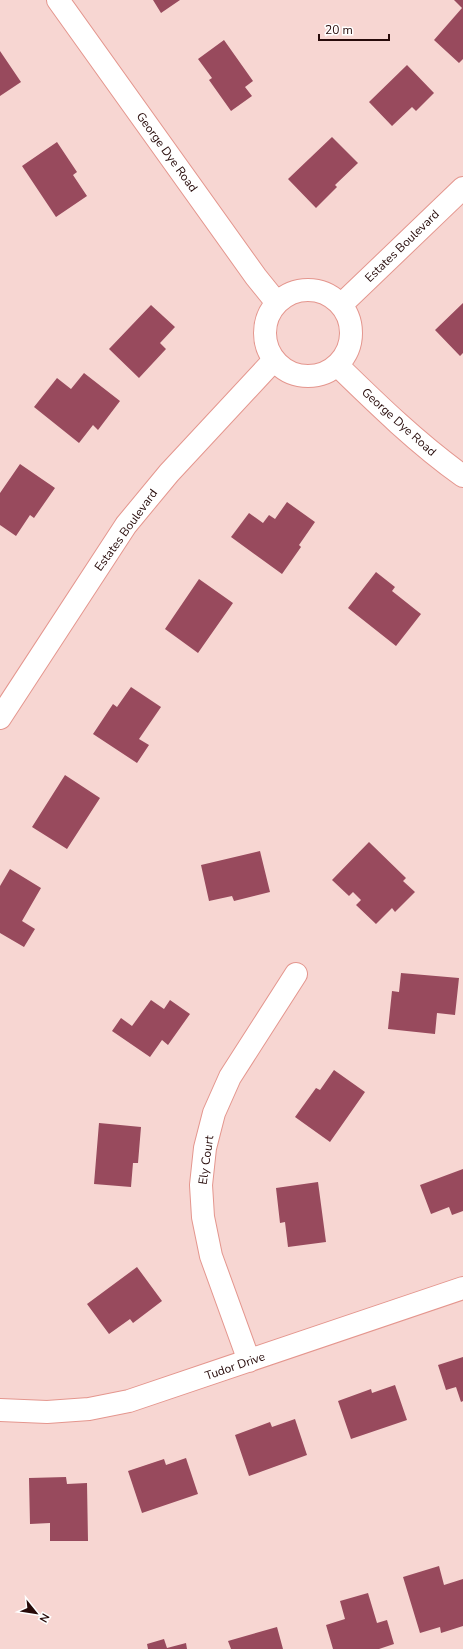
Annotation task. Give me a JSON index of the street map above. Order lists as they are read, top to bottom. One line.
{"streets":{"street":["George Dye Road","Estates Boulevard","Ely Court","Tudor Drive"]},"crossings":[["George Dye Road","Estates Boulevard"],["Ely Court","Tudor Drive"]],"scale_bar":"20 m","north":"bottom right"}
